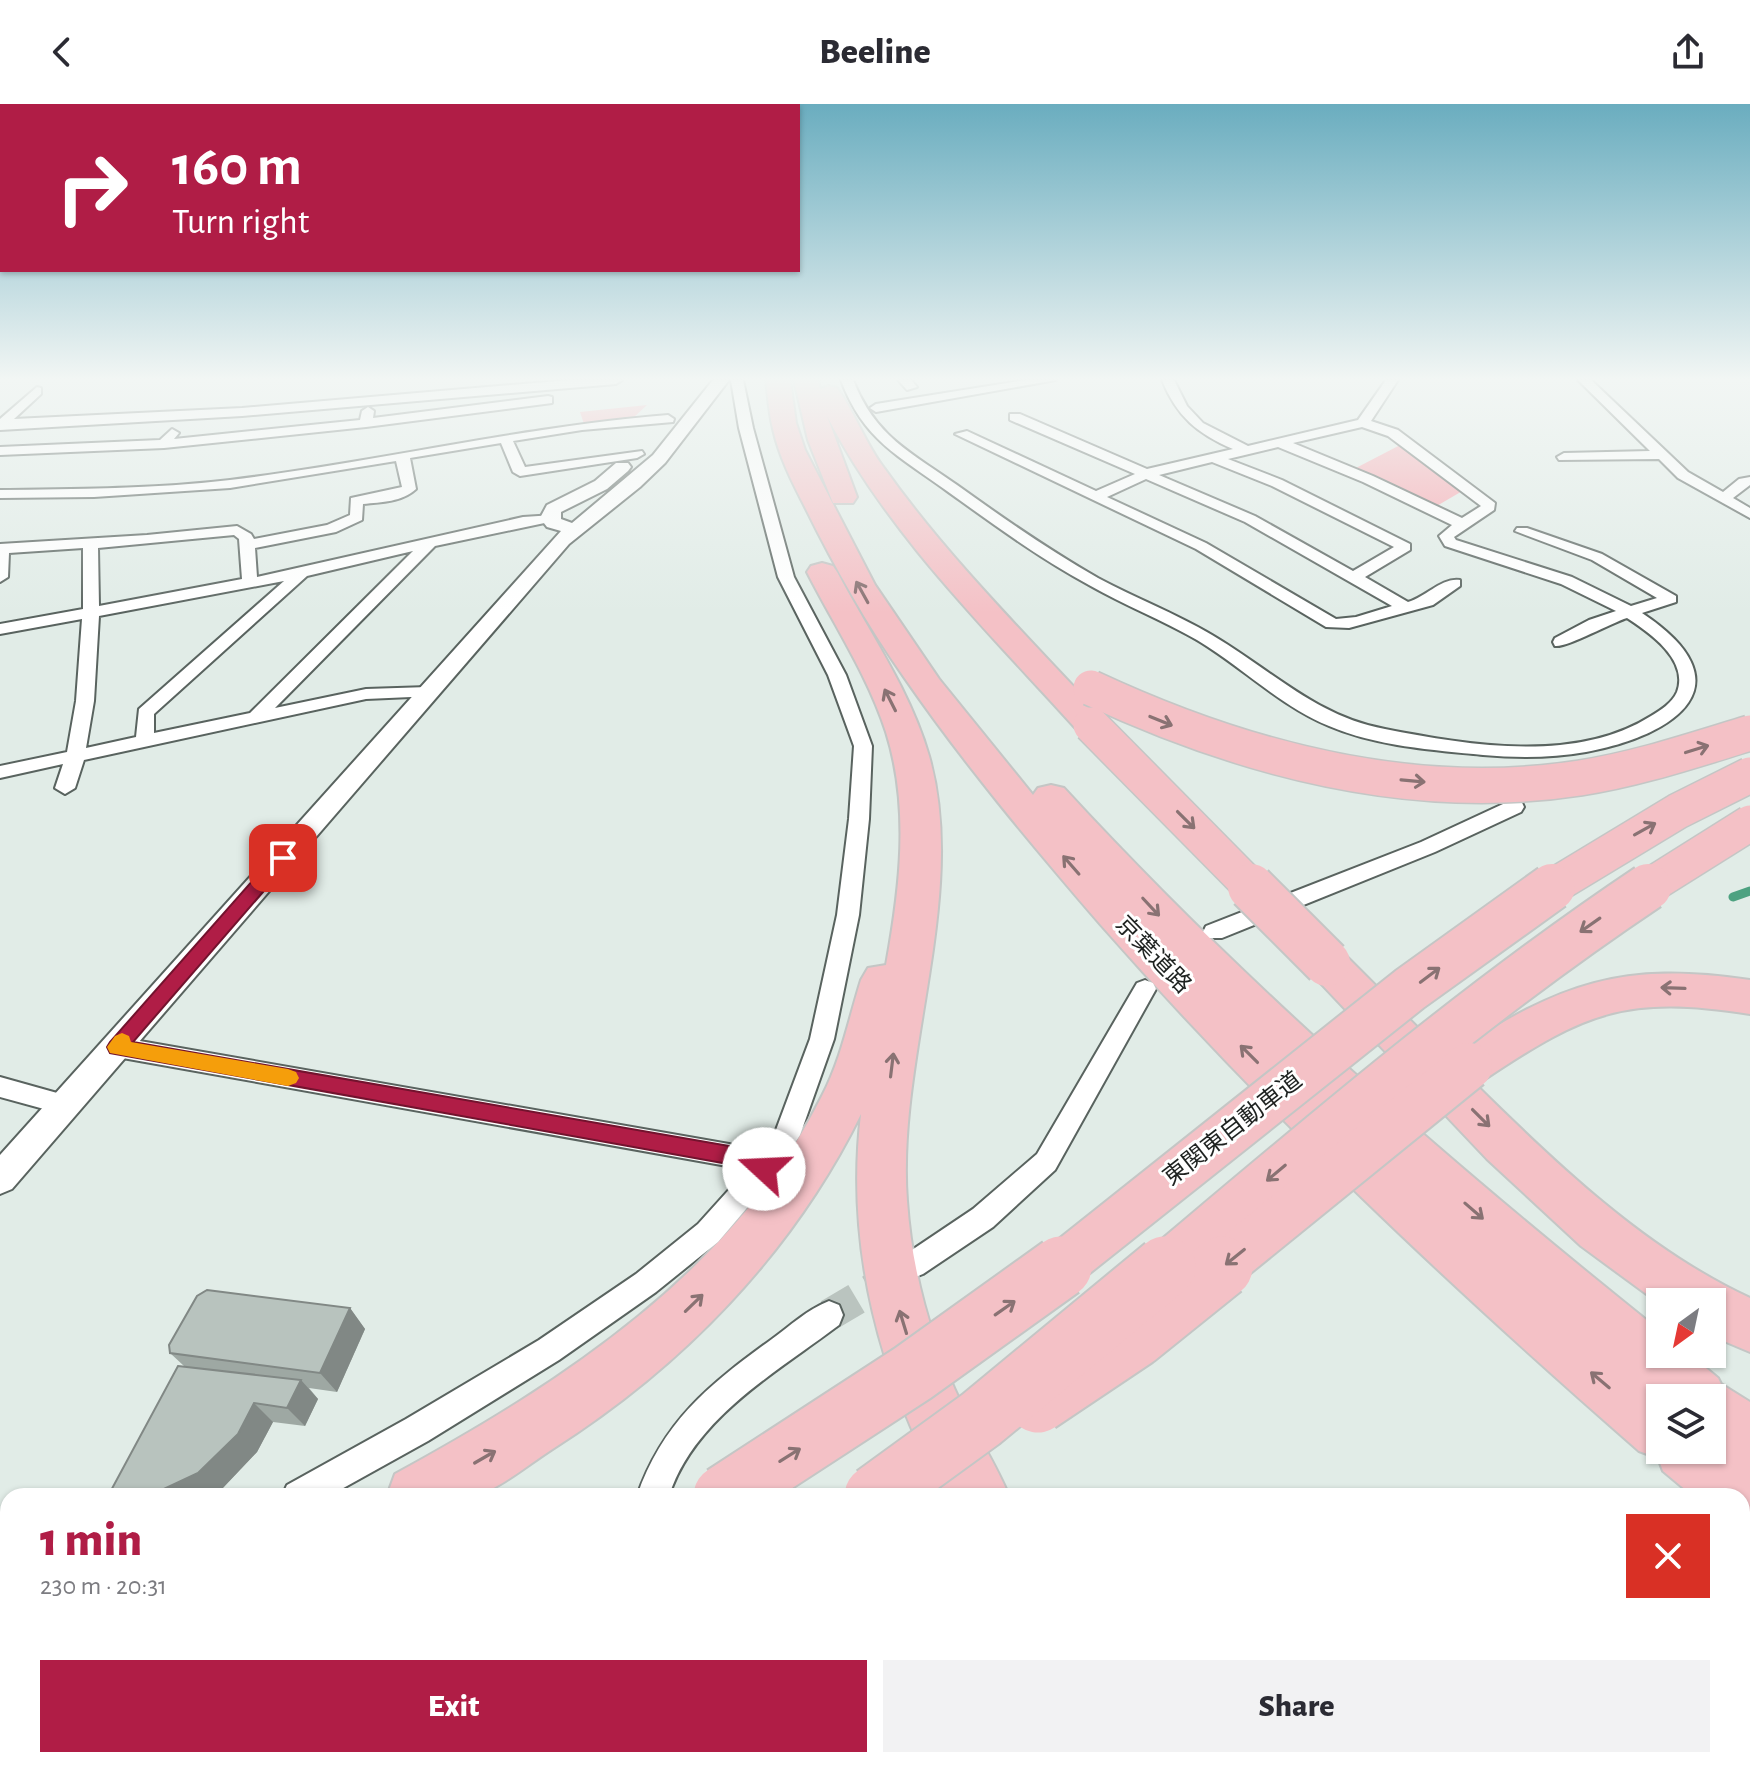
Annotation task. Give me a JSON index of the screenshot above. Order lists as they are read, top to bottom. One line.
{"streets":{"highway":["京葉道路","東関東自動車道"]},"north":"bottom left","page":{"header":"Beeline","turn":["160 m","Turn right"],"heading":["1 min","230 m · 20:31"],"buttons":["Exit","Share"]}}
